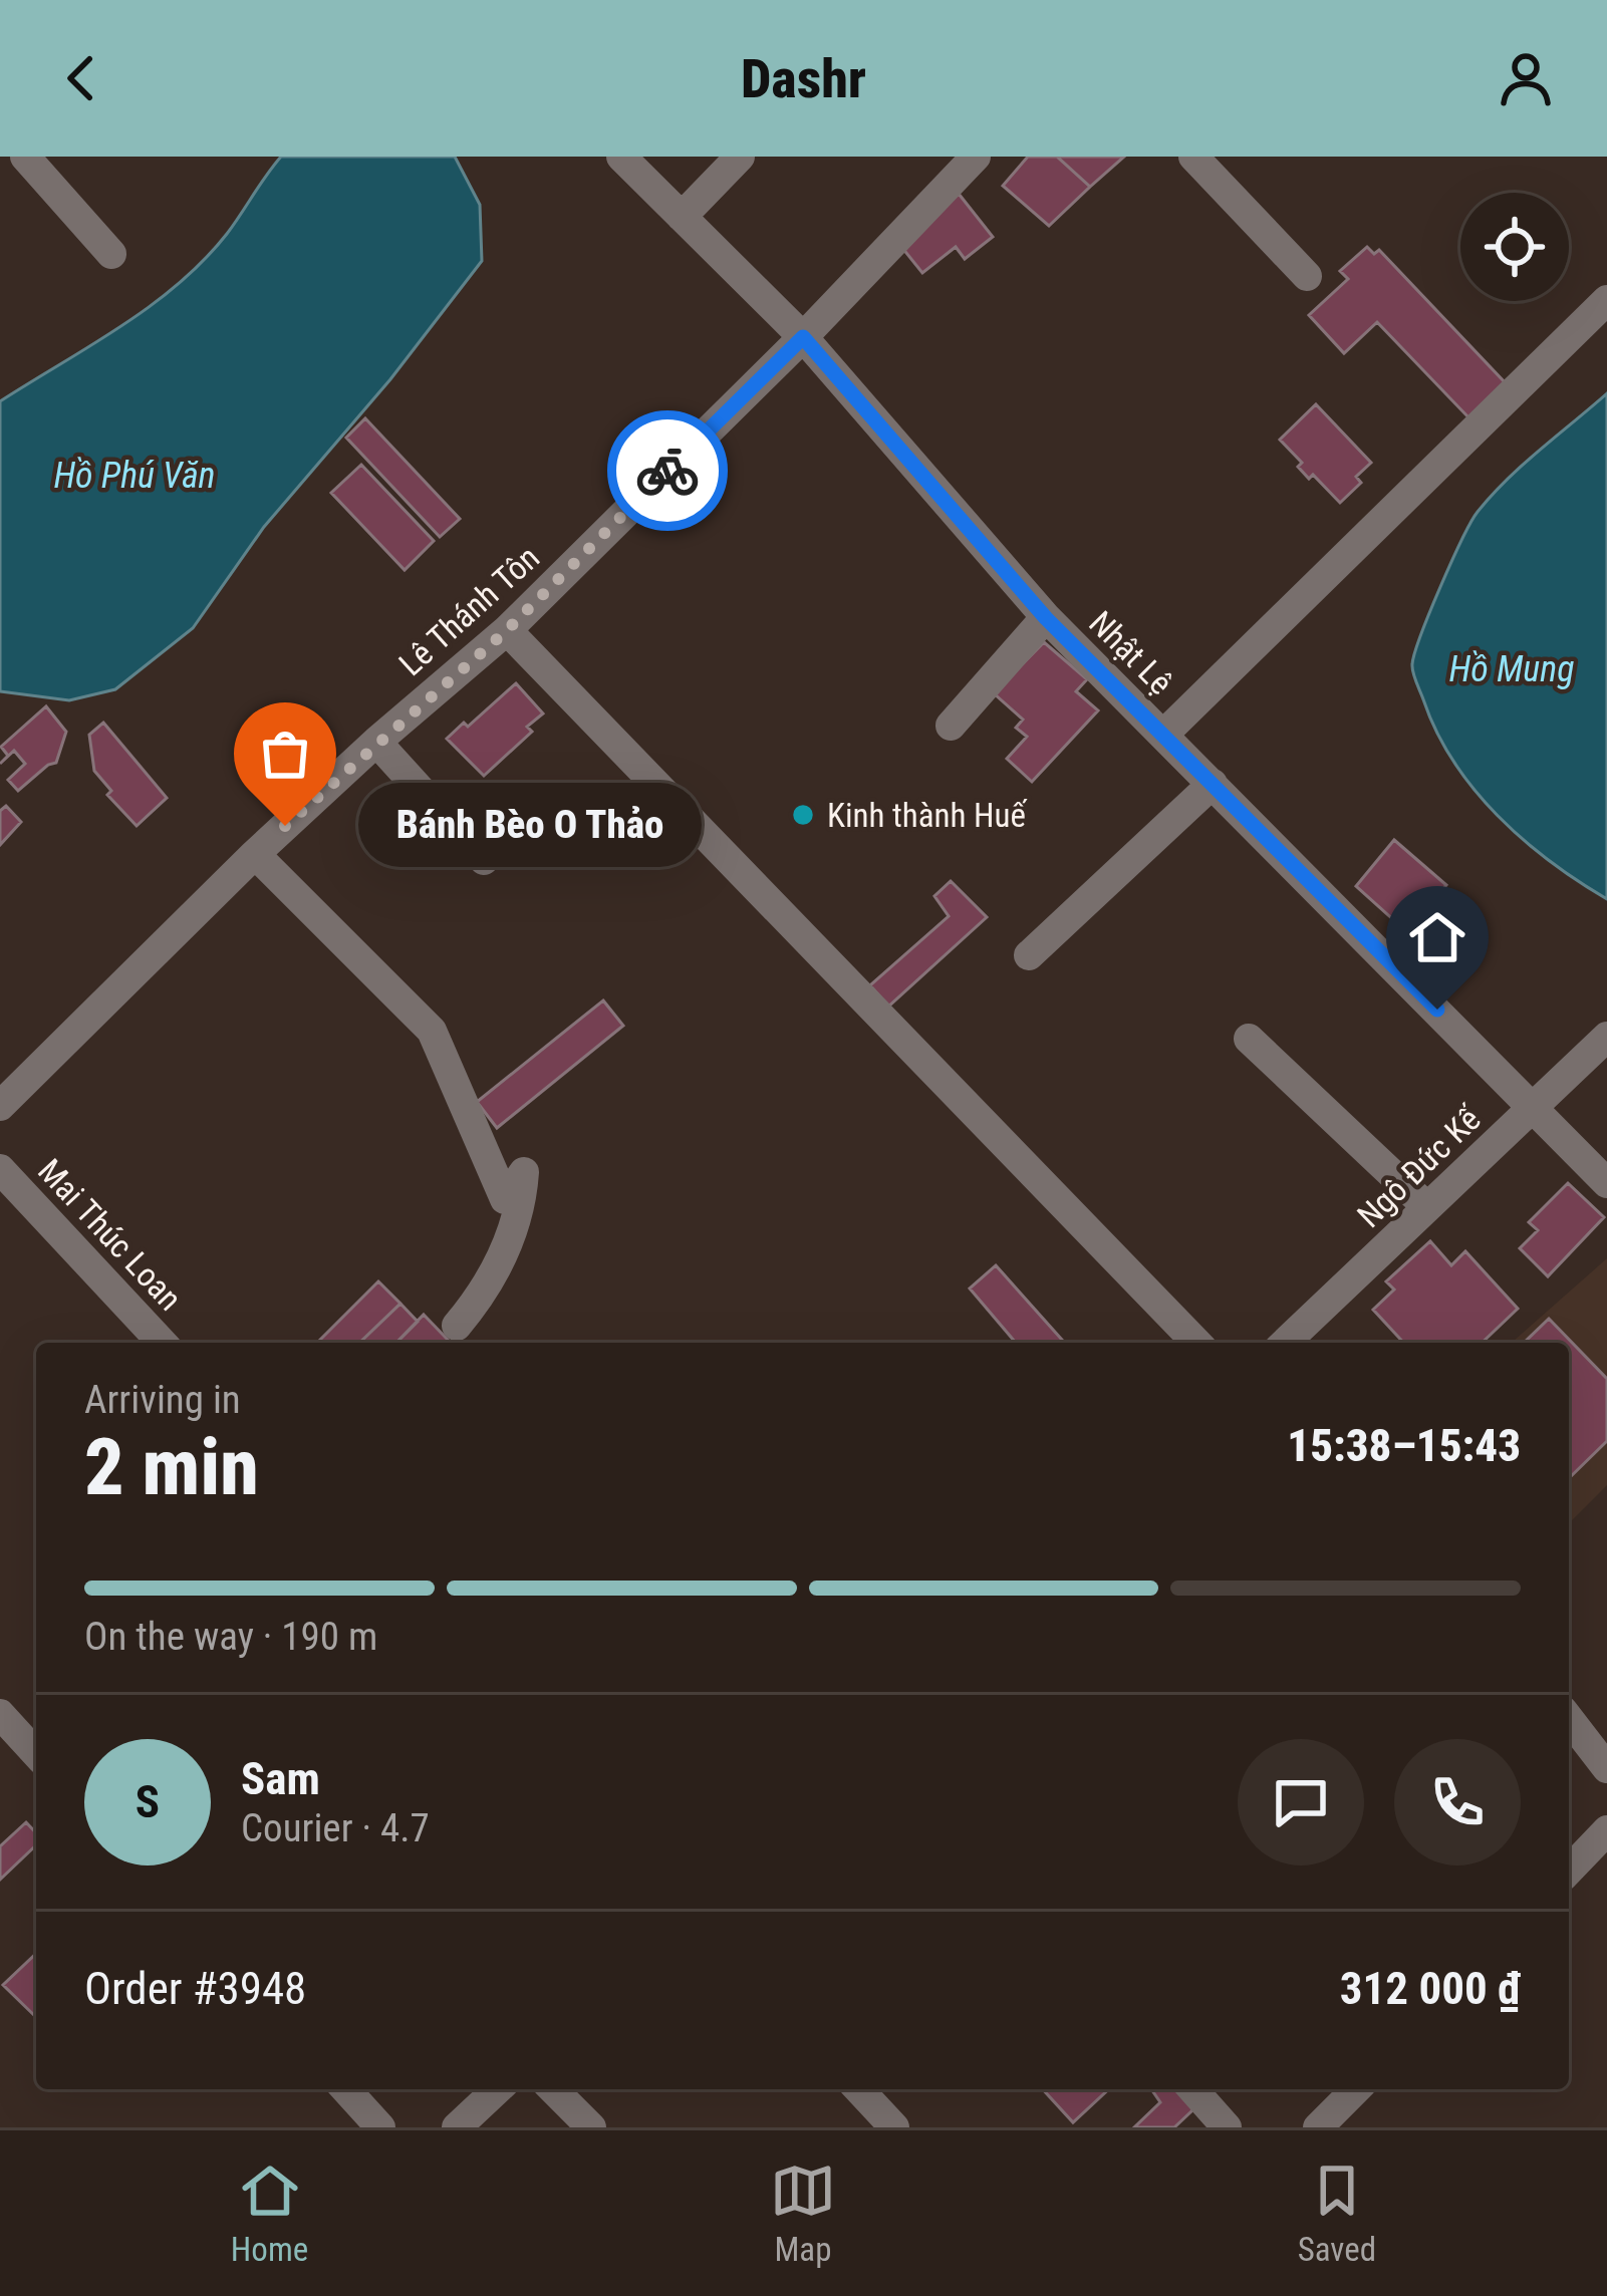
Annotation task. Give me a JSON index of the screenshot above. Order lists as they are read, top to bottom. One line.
{"streets":{"street":["Lê Thánh Tôn","Nhật Lệ","Ngô Đức Kế","Mai Thúc Loan"]},"crossings":[["Lê Thánh Tôn","Nhật Lệ"],["Nhật Lệ","Ngô Đức Kế"]],"water":["Hồ Phú Văn","Hồ Mung"],"places":["Kinh thành Huế","Bánh Bèo O Thảo"],"page":{"header":"Dashr","bubble":"Bánh Bèo O Thảo","heading":["2 min","Arriving in","15:38–15:43"],"panel":["Sam","Courier · 4.7","Order #3948","312 000 ₫"],"bar":"On the way · 190 m","round":"S","tabs":["Home","Map","Saved"]}}
